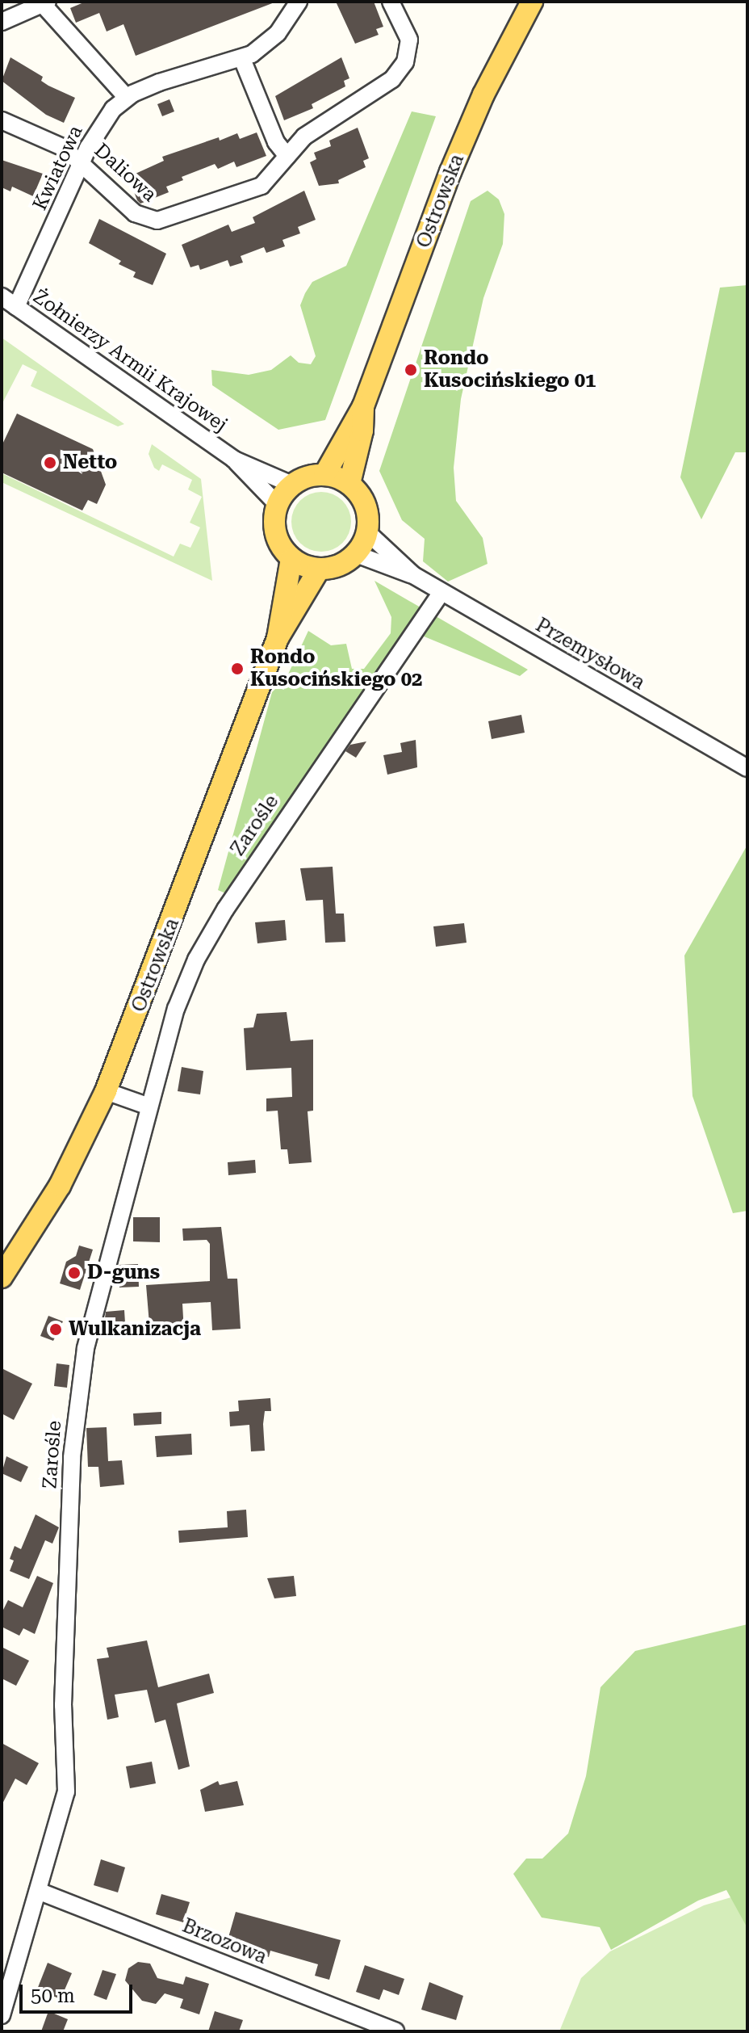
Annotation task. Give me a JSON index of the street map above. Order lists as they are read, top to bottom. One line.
{"streets":{"main road":["Ostrowska"],"street":["Kwiatowa","Daliowa","Żołnierzy Armii Krajowej","Przemysłowa","Zarośle","Brzozowa"]},"crossings":[["Kwiatowa","Daliowa"],["Kwiatowa","Żołnierzy Armii Krajowej"],["Ostrowska","Żołnierzy Armii Krajowej"],["Ostrowska","Przemysłowa"],["Żołnierzy Armii Krajowej","Przemysłowa"],["Przemysłowa","Zarośle"],["Zarośle","Brzozowa"]],"places":["Rondo Kusocińskiego 01","Netto","Rondo Kusocińskiego 02","D-guns","Wulkanizacja"],"scale_bar":"50 m"}
